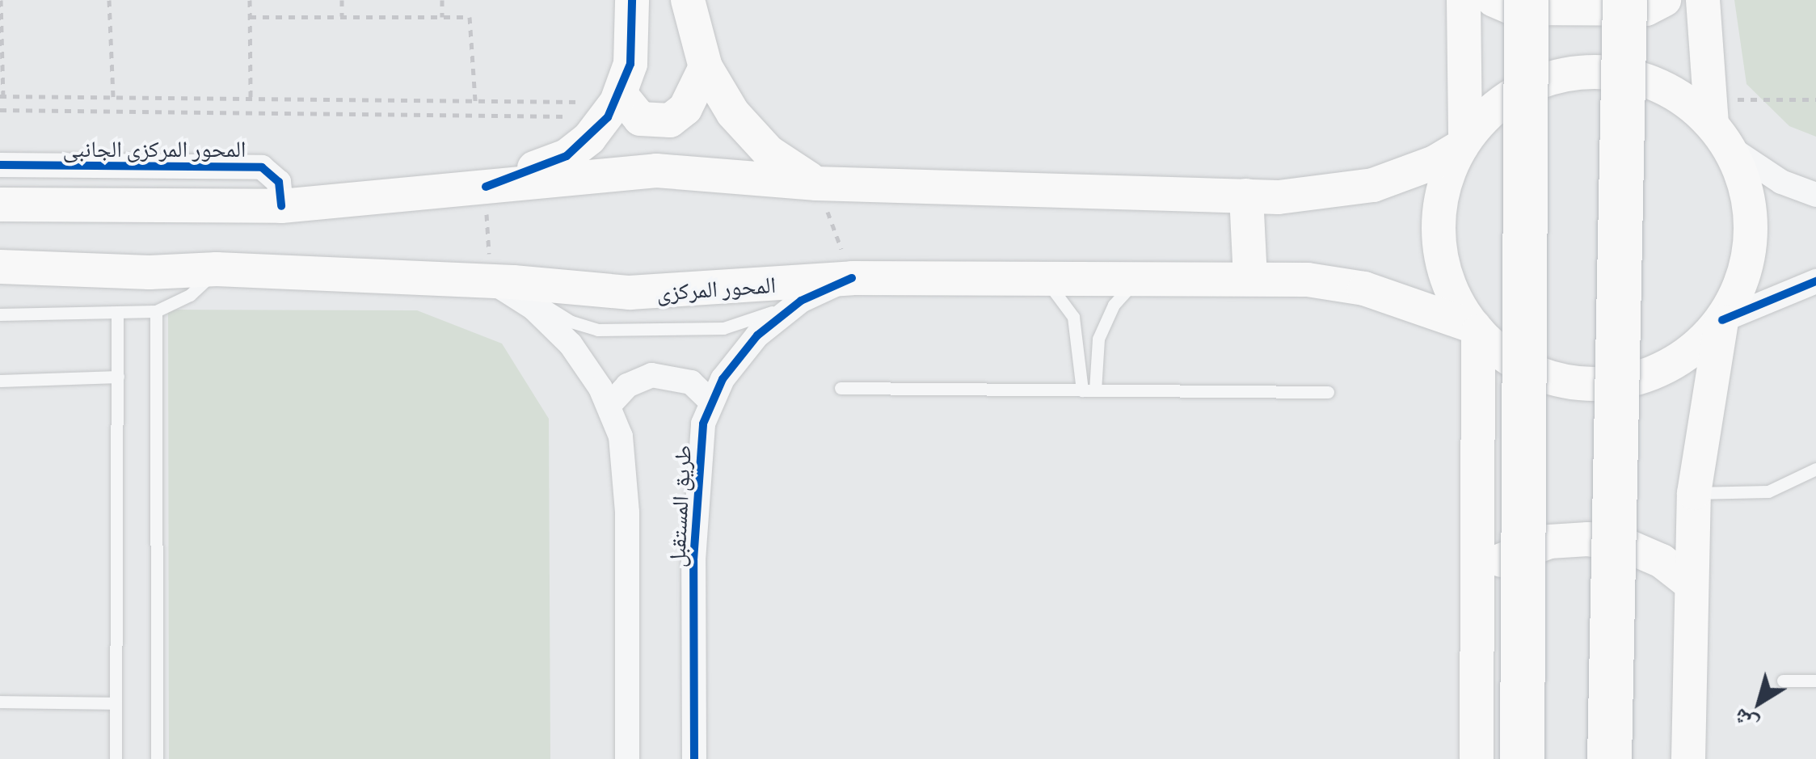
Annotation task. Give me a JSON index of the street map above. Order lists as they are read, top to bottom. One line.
{"streets":{"main road":["المحور المركزى"],"street":["المحور المركزى الجانبى","طريق المستقبل"]},"crossings":[["المحور المركزى","طريق المستقبل"]],"north":"bottom left"}
